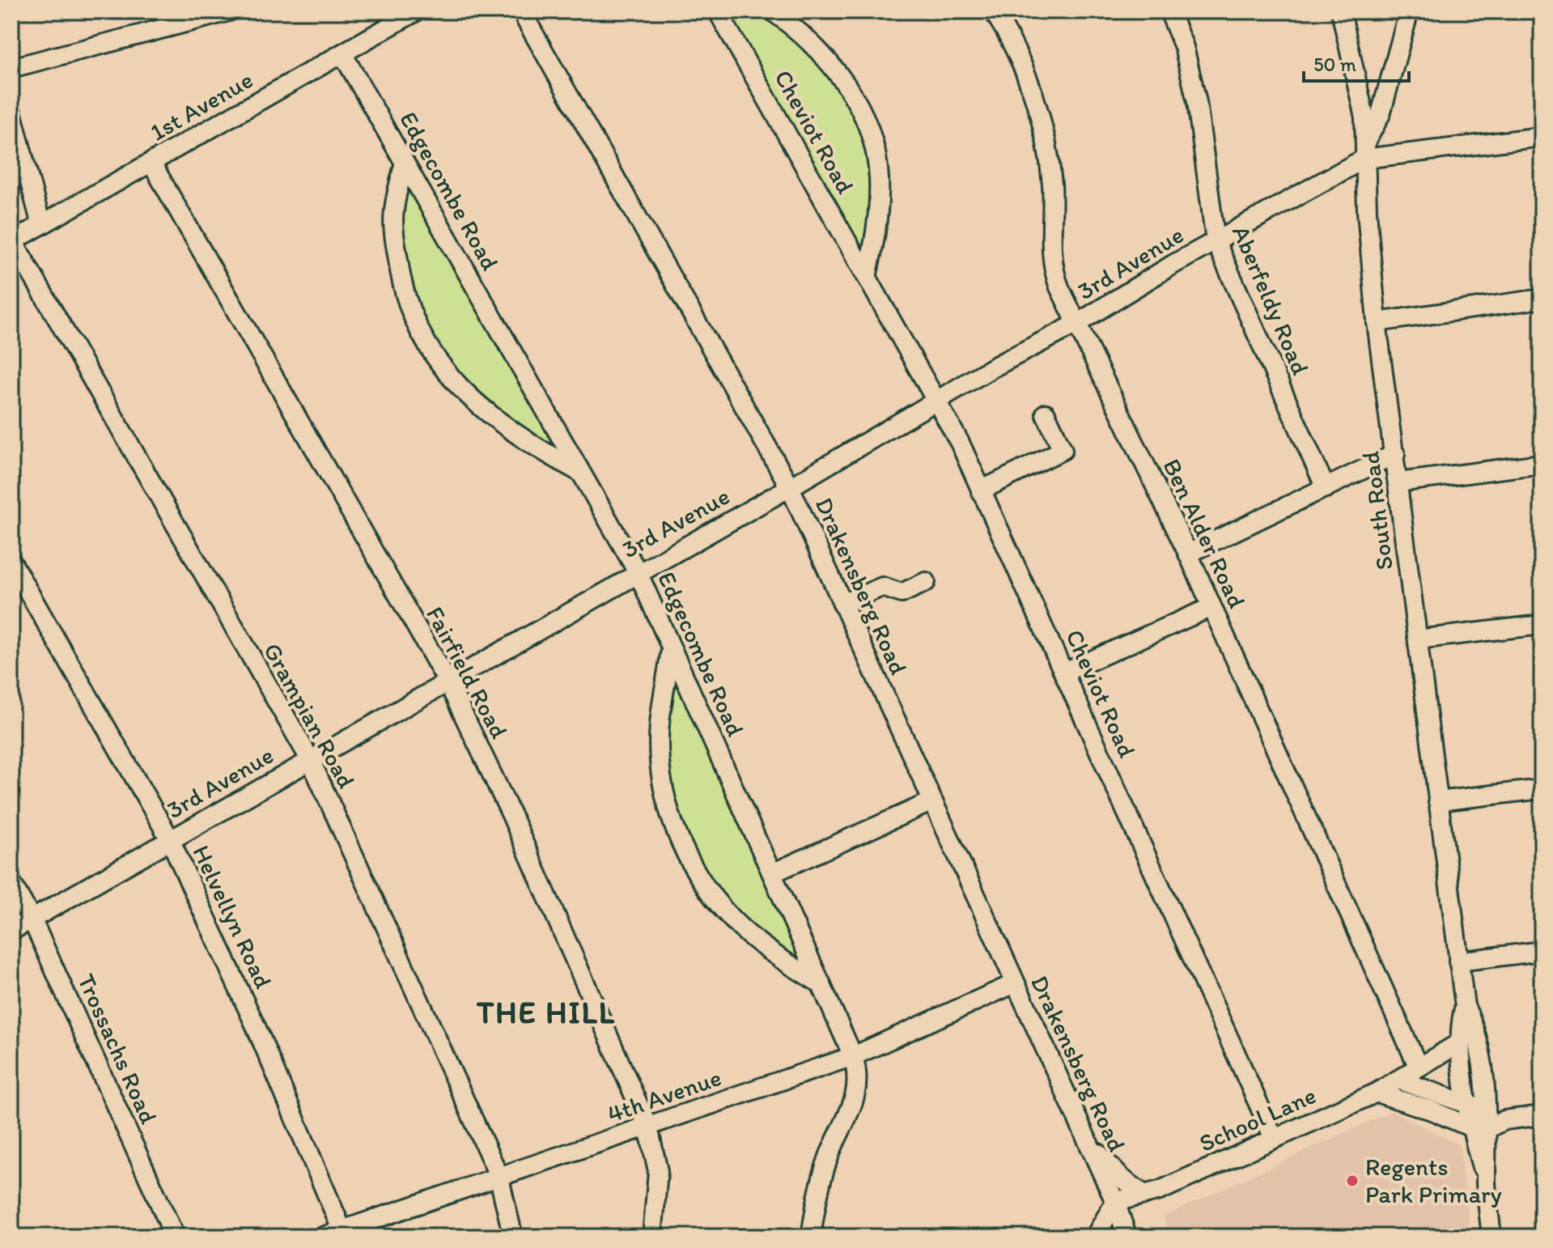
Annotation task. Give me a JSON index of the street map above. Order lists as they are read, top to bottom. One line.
{"streets":{"street":["1st Avenue","Cheviot Road","Edgecombe Road","3rd Avenue","Aberfeldy Road","South Road","Ben Alder Road","Drakensberg Road","Fairfield Road","Grampian Road","Helvellyn Road","Trossachs Road","4th Avenue","School Lane"]},"crossings":[["1st Avenue","Edgecombe Road"],["1st Avenue","Fairfield Road"],["1st Avenue","Grampian Road"],["Cheviot Road","3rd Avenue"],["Cheviot Road","School Lane"],["Edgecombe Road","3rd Avenue"],["Edgecombe Road","4th Avenue"],["3rd Avenue","Aberfeldy Road"],["3rd Avenue","South Road"],["3rd Avenue","Ben Alder Road"],["3rd Avenue","Drakensberg Road"],["3rd Avenue","Fairfield Road"],["3rd Avenue","Grampian Road"],["3rd Avenue","Helvellyn Road"],["3rd Avenue","Trossachs Road"],["South Road","School Lane"],["Ben Alder Road","School Lane"],["Drakensberg Road","4th Avenue"],["Drakensberg Road","School Lane"],["Fairfield Road","4th Avenue"],["Grampian Road","4th Avenue"],["Helvellyn Road","4th Avenue"]],"districts":["THE HILL"],"places":["Regents Park Primary"],"scale_bar":"50 m"}
